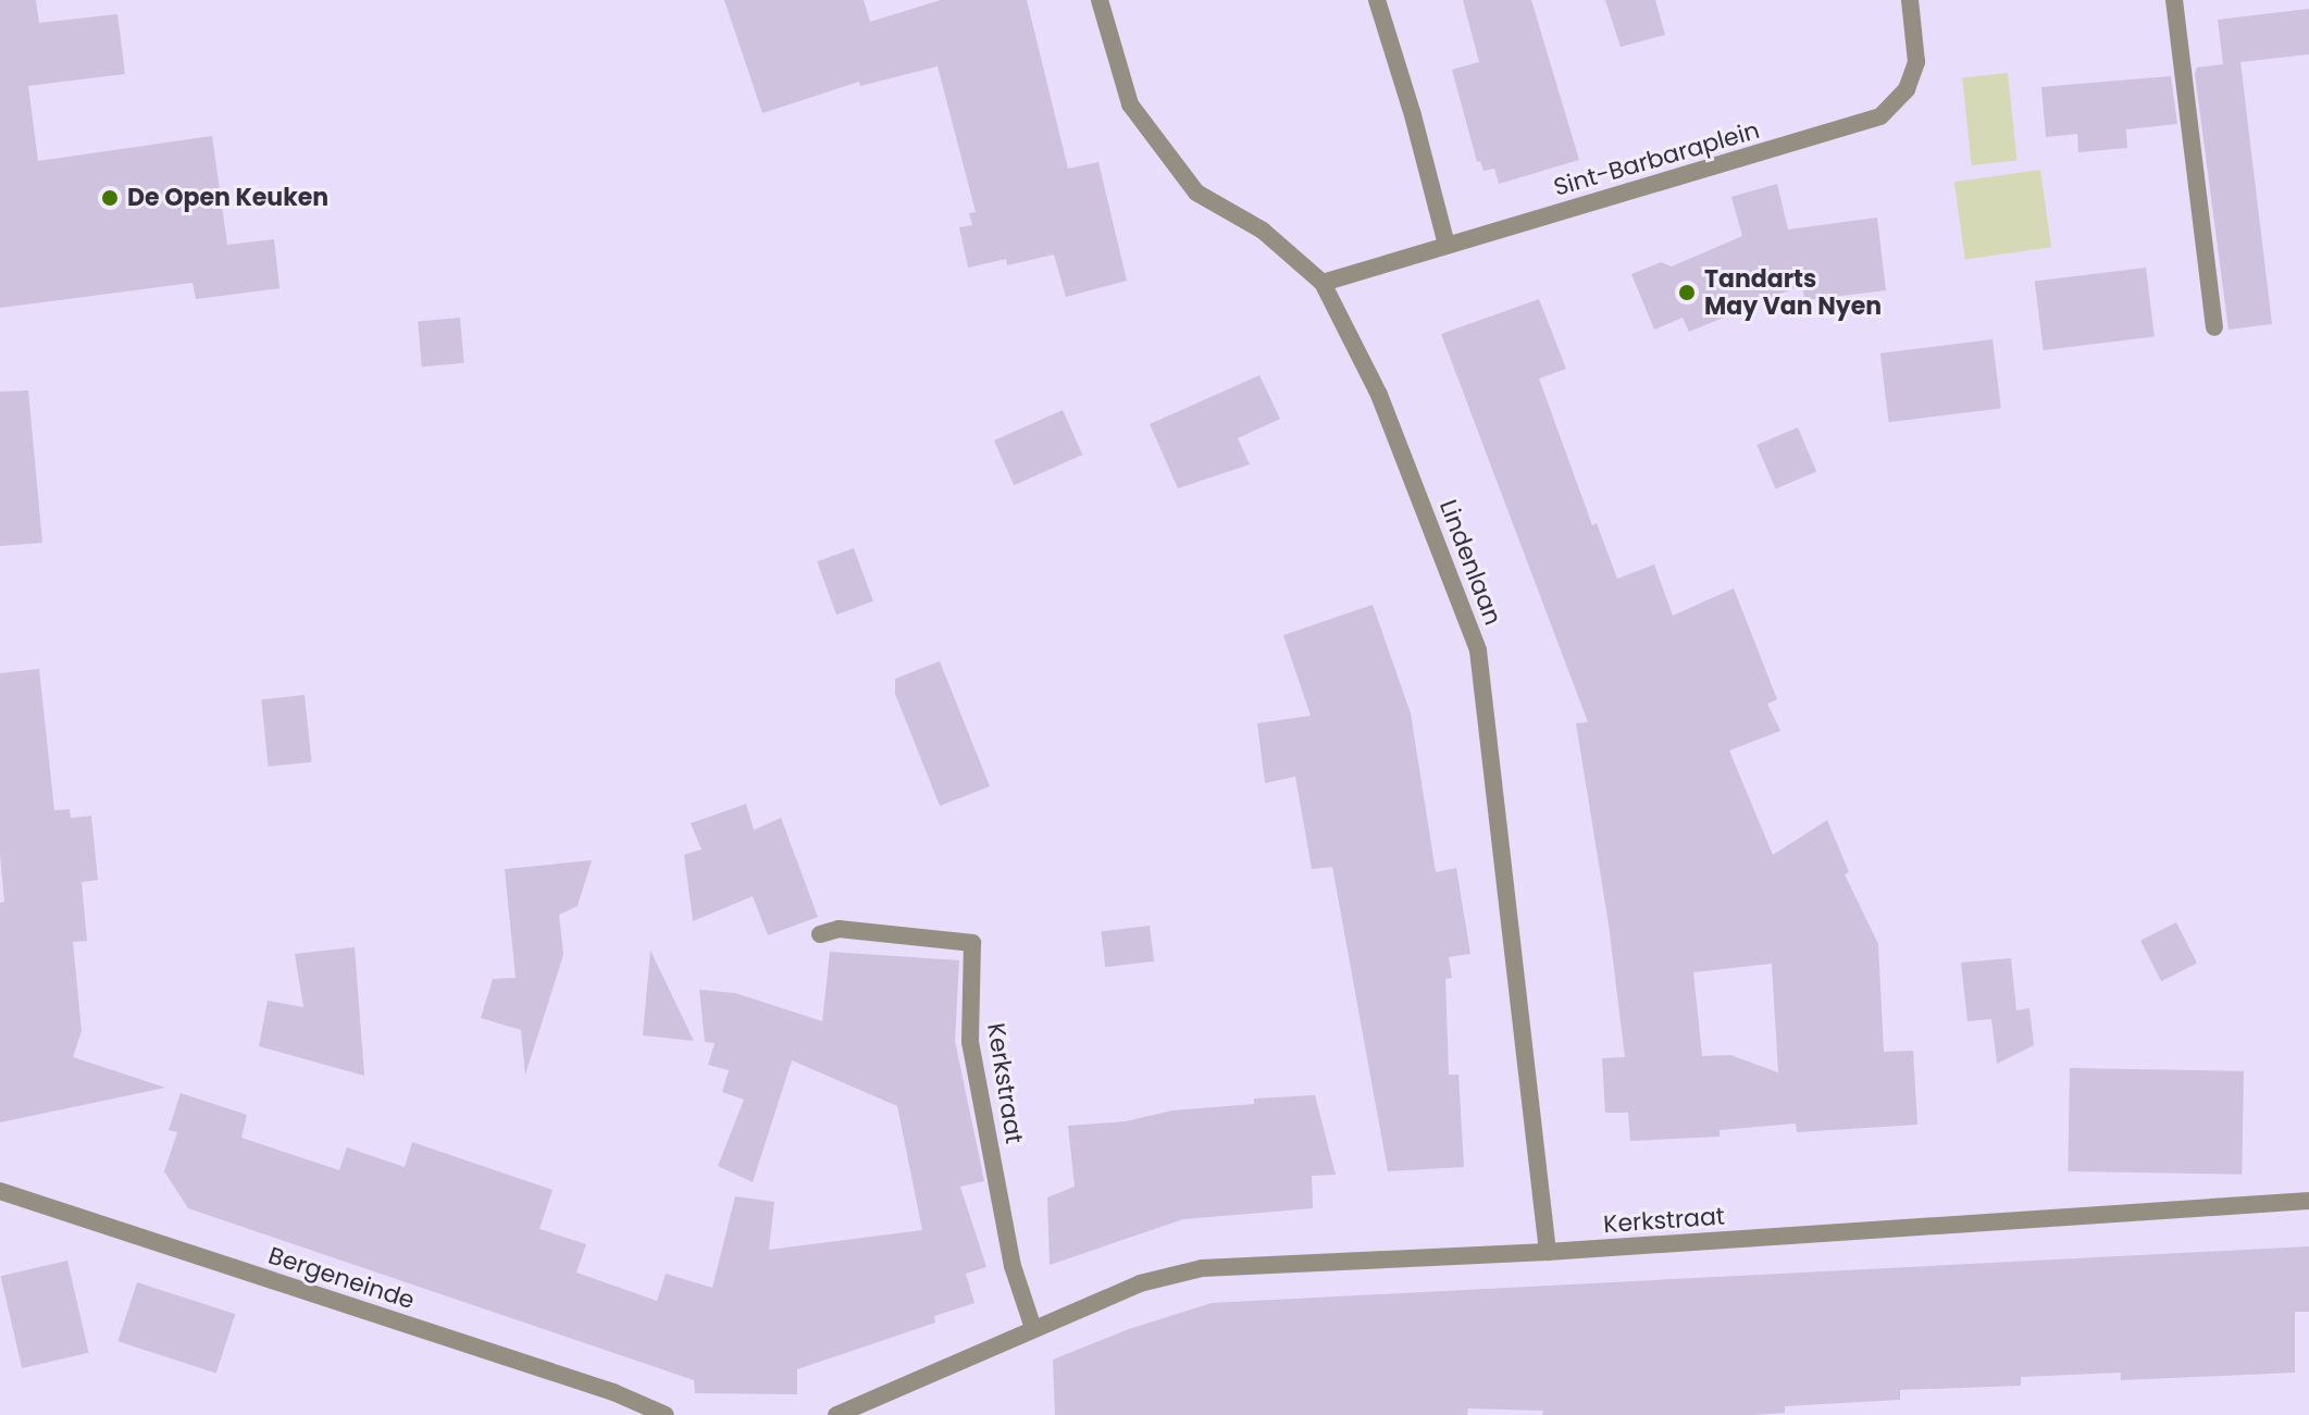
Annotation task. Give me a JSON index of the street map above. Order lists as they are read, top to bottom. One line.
{"streets":{"street":["Sint-Barbaraplein","Lindenlaan","Kerkstraat","Bergeneinde"]},"crossings":[["Sint-Barbaraplein","Lindenlaan"],["Lindenlaan","Kerkstraat"]],"places":["De Open Keuken","Tandarts May Van Nyen"]}
